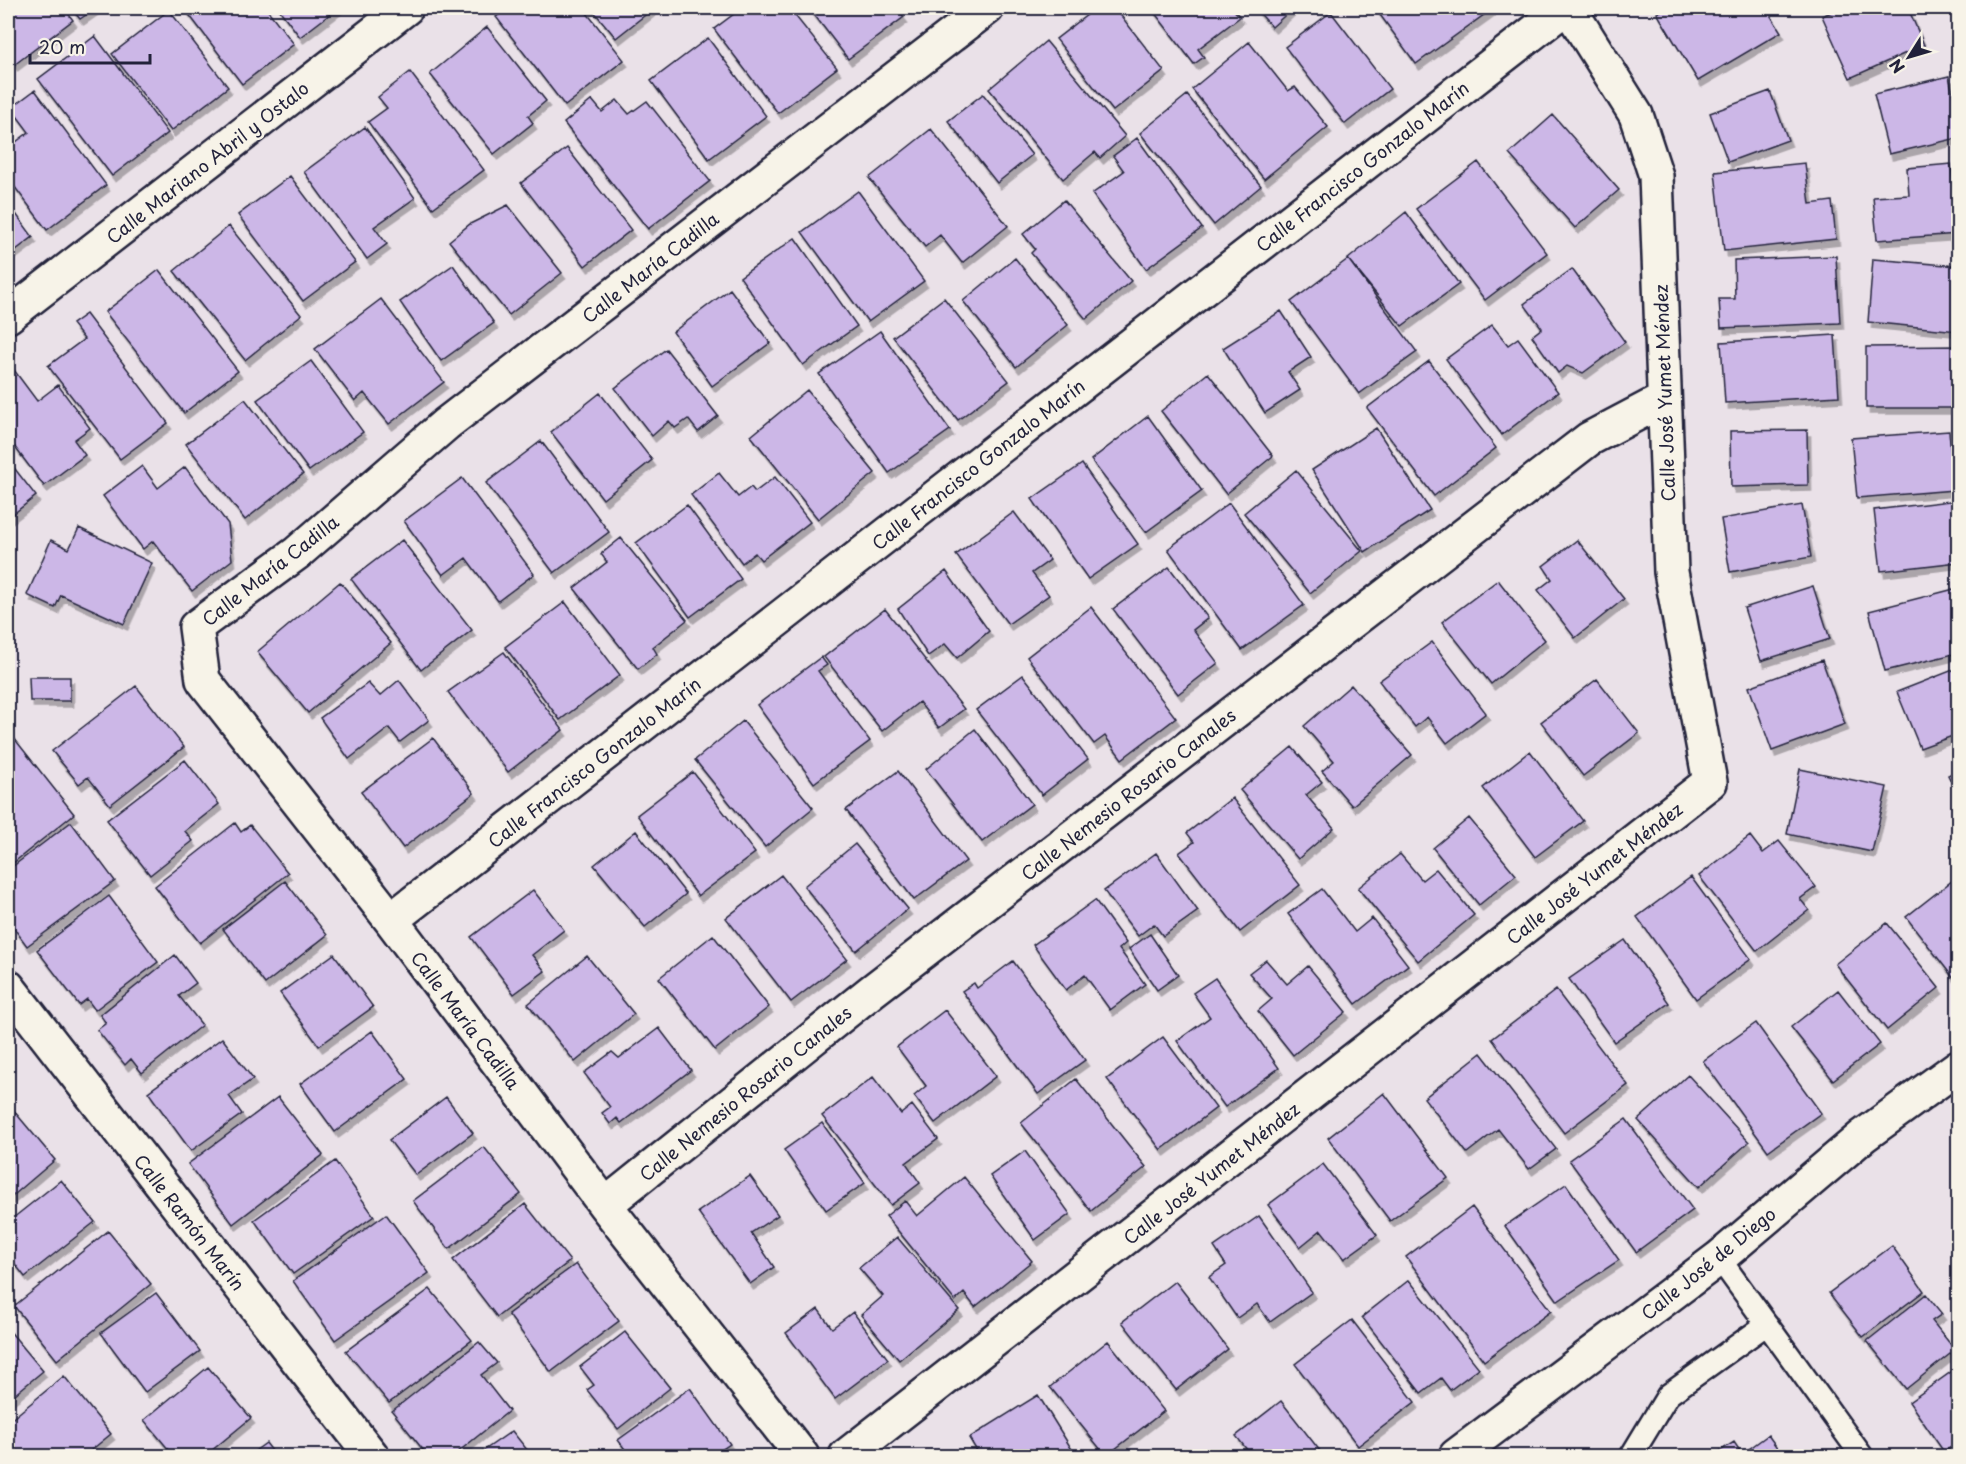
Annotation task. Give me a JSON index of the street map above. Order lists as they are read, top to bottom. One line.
{"streets":{"street":["Calle Mariano Abril y Ostalo","Calle Francisco Gonzalo Marín","Calle María Cadilla","Calle José Yumet Méndez","Calle Nemesio Rosario Canales","Calle Ramón Marín","Calle José de Diego"]},"crossings":[["Calle Francisco Gonzalo Marín","Calle María Cadilla"],["Calle Francisco Gonzalo Marín","Calle José Yumet Méndez"],["Calle María Cadilla","Calle Nemesio Rosario Canales"],["Calle José Yumet Méndez","Calle Nemesio Rosario Canales"]],"scale_bar":"20 m","north":"bottom left"}
